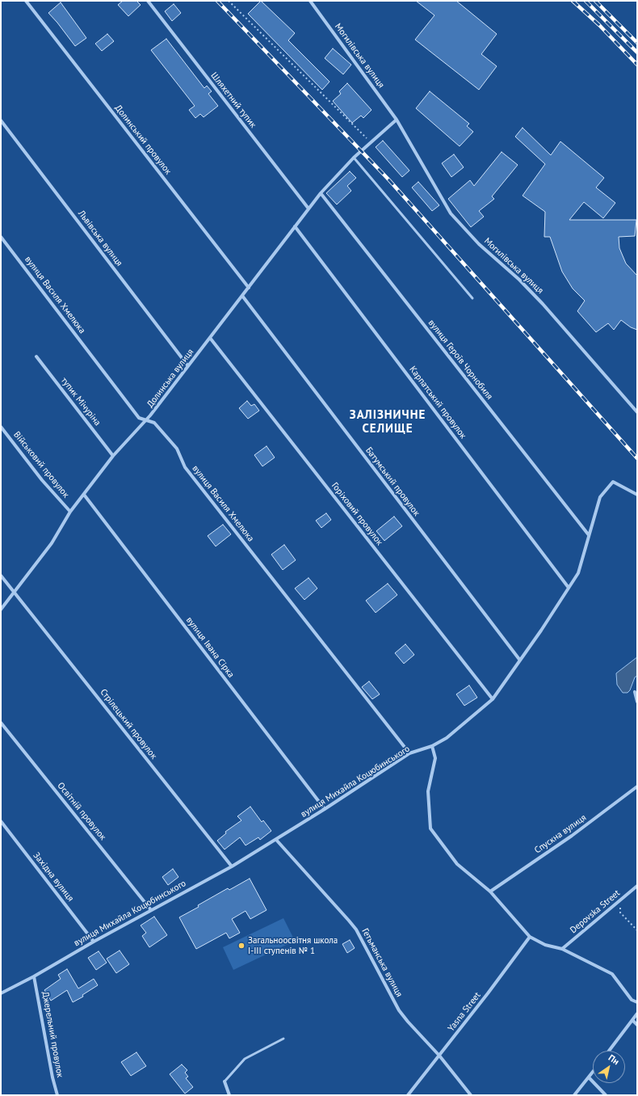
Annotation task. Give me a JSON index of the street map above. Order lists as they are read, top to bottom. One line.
{"streets":{"street":["Могилівська вулиця","Шляхетний тупик","Долинський провулок","Львівська вулиця","вулиця Василя Хмелюка","вулиця Героїв Чорнобиля","Долинська вулиця","тупик Мічуріна","Карпатський провулок","Військовий провулок","Батумський провулок","Горіховий провулок","вулиця Івана Сірка","Стрілецький провулок","вулиця Михайла Коцюбинського","Освітній провулок","Спускна вулиця","Західна вулиця","Depovska Street","Гетьманська вулиця","Yasna Street","Джерельний провулок"]},"crossings":[["Шляхетний тупик","Долинська вулиця"],["Долинський провулок","Долинська вулиця"],["Львівська вулиця","Долинська вулиця"],["вулиця Василя Хмелюка","Долинська вулиця"],["вулиця Василя Хмелюка","вулиця Михайла Коцюбинського"],["вулиця Героїв Чорнобиля","Долинська вулиця"],["вулиця Героїв Чорнобиля","вулиця Михайла Коцюбинського"],["Долинська вулиця","тупик Мічуріна"],["Долинська вулиця","Карпатський провулок"],["Долинська вулиця","Військовий провулок"],["Долинська вулиця","Батумський провулок"],["Долинська вулиця","Горіховий провулок"],["Долинська вулиця","вулиця Івана Сірка"],["Долинська вулиця","Стрілецький провулок"],["Карпатський провулок","вулиця Михайла Коцюбинського"],["Батумський провулок","вулиця Михайла Коцюбинського"],["Горіховий провулок","вулиця Михайла Коцюбинського"],["вулиця Івана Сірка","вулиця Михайла Коцюбинського"],["Стрілецький провулок","вулиця Михайла Коцюбинського"],["вулиця Михайла Коцюбинського","Освітній провулок"],["вулиця Михайла Коцюбинського","Західна вулиця"],["вулиця Михайла Коцюбинського","Гетьманська вулиця"],["вулиця Михайла Коцюбинського","Джерельний провулок"],["Гетьманська вулиця","Yasna Street"]],"districts":["ЗАЛІЗНИЧНЕ СЕЛИЩЕ"],"places":["Загальноосвітня школа І-ІІІ ступенів № 1"],"north":"top right"}
